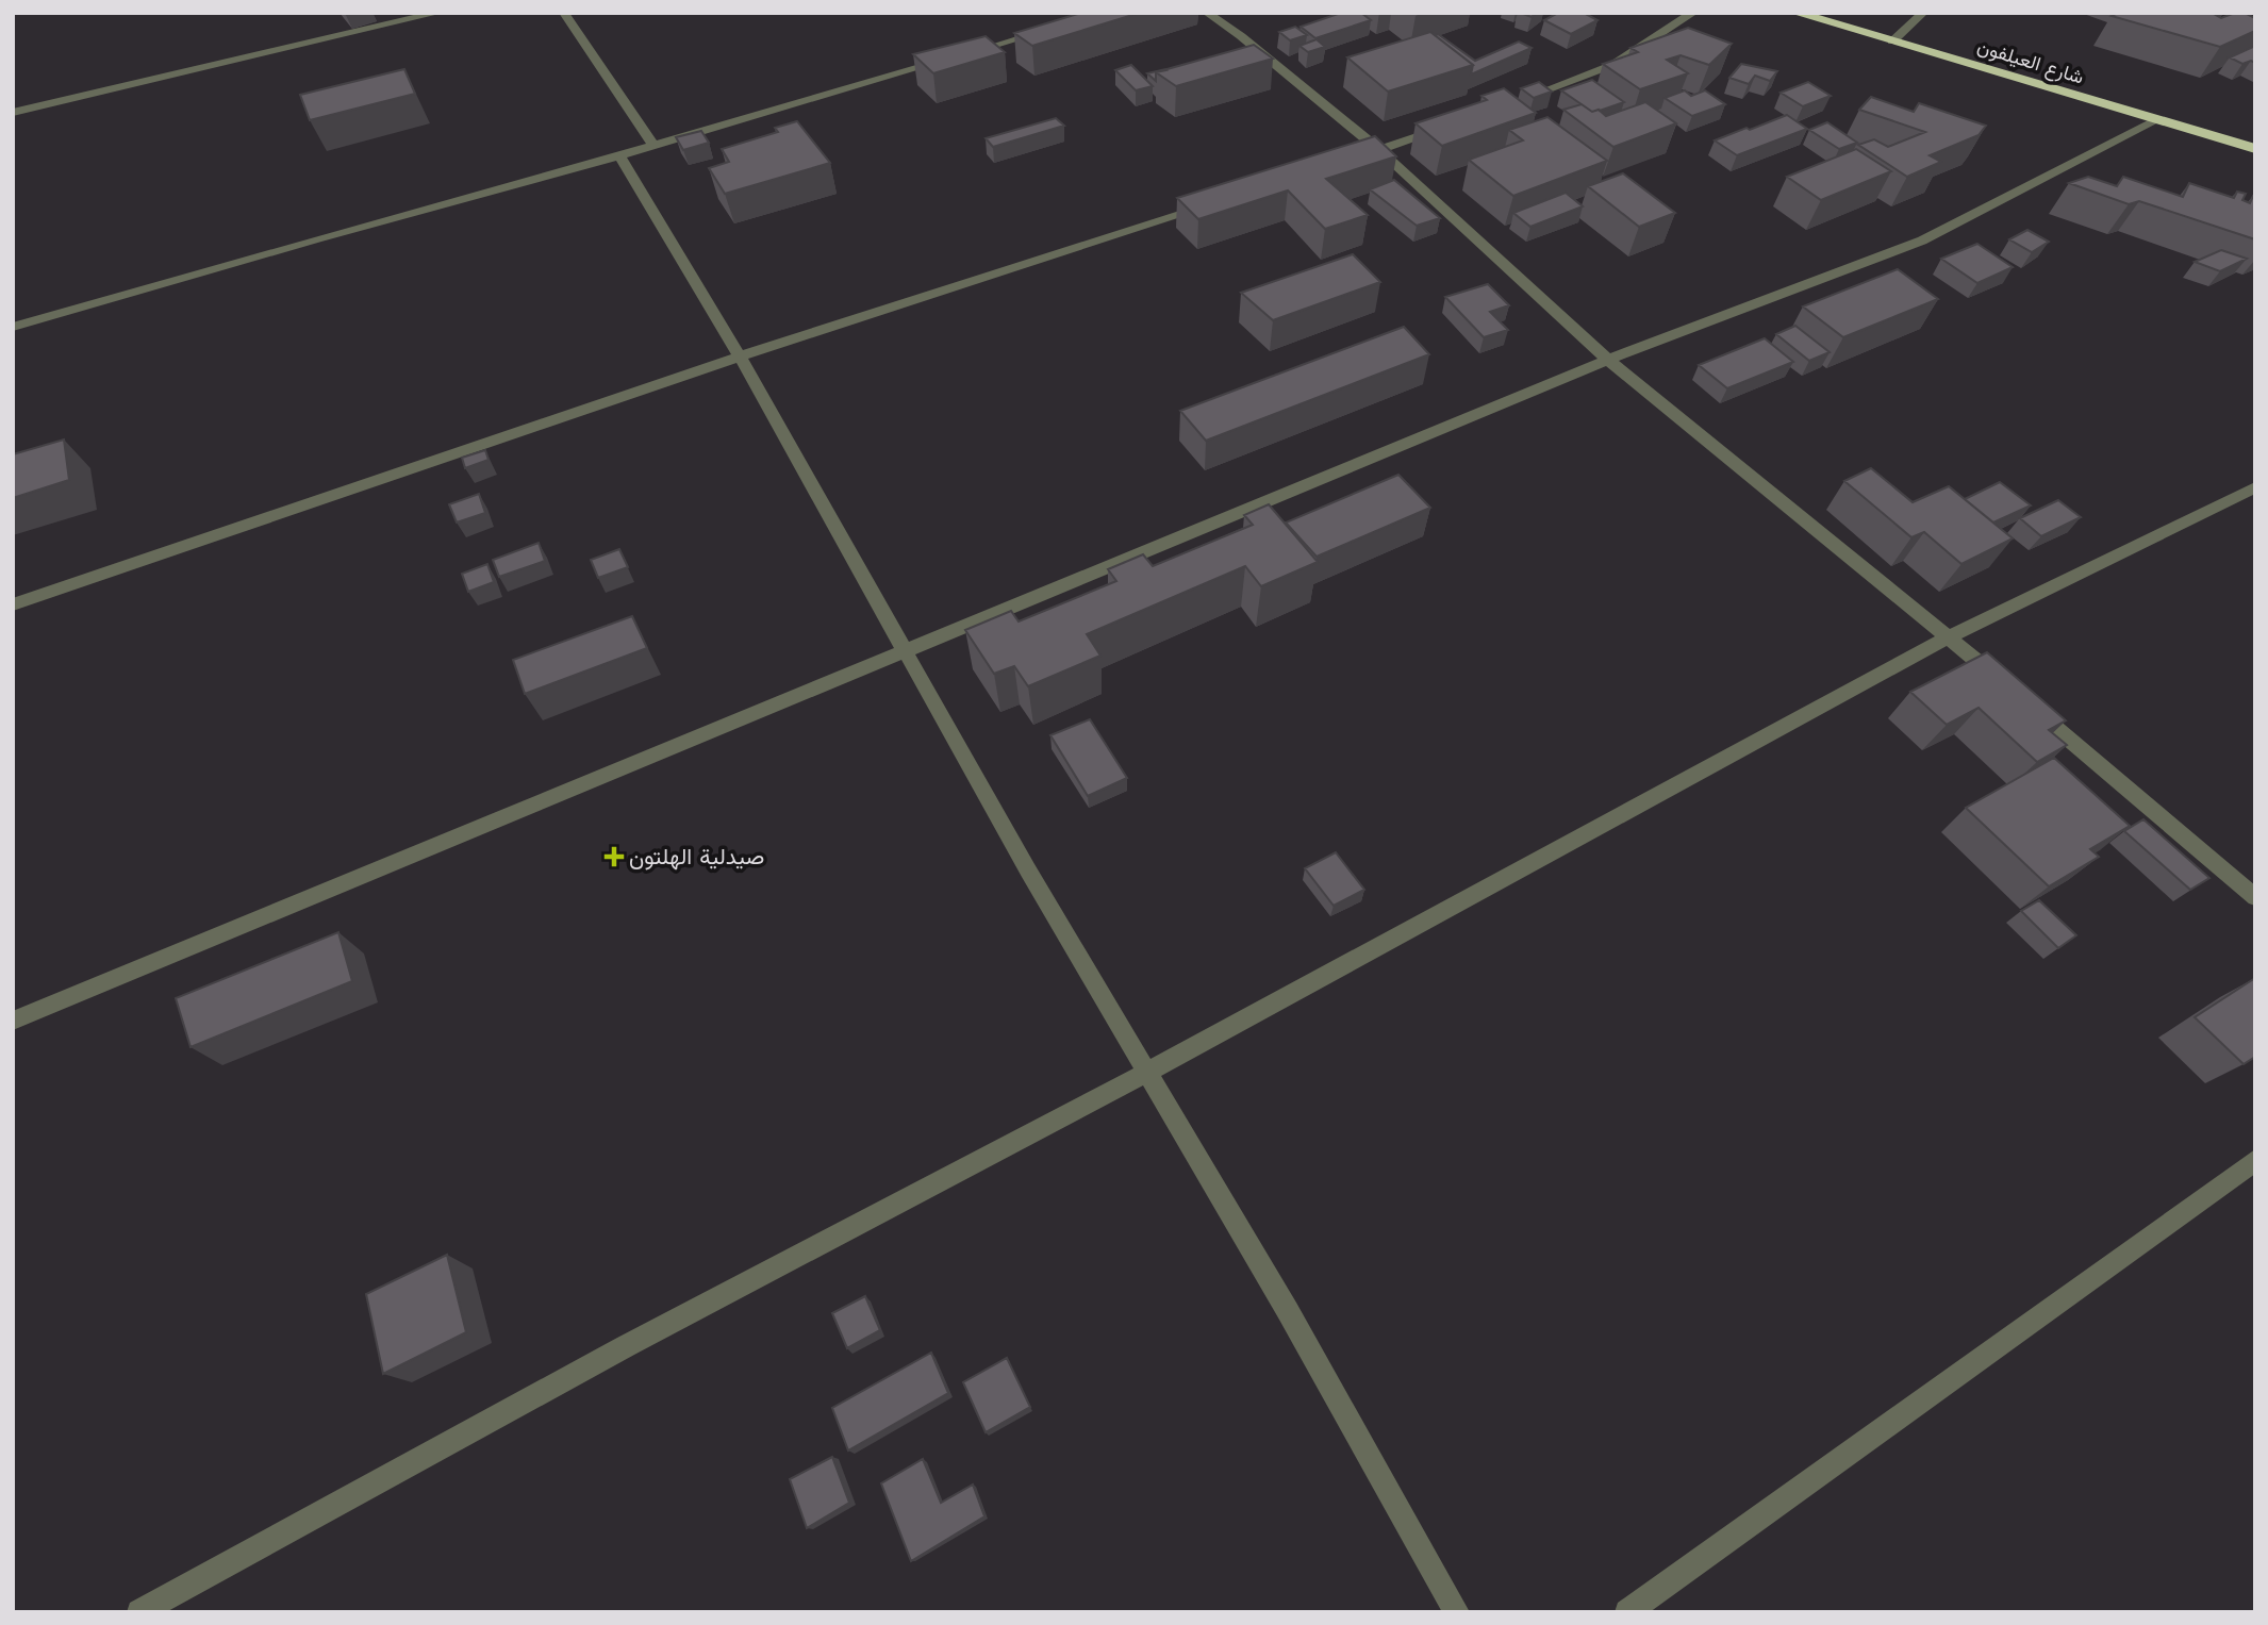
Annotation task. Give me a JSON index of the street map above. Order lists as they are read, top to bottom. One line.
{"streets":{"highway":["شارع العيلفون"]},"places":{"health":["صيدلية الهلتون"]}}
